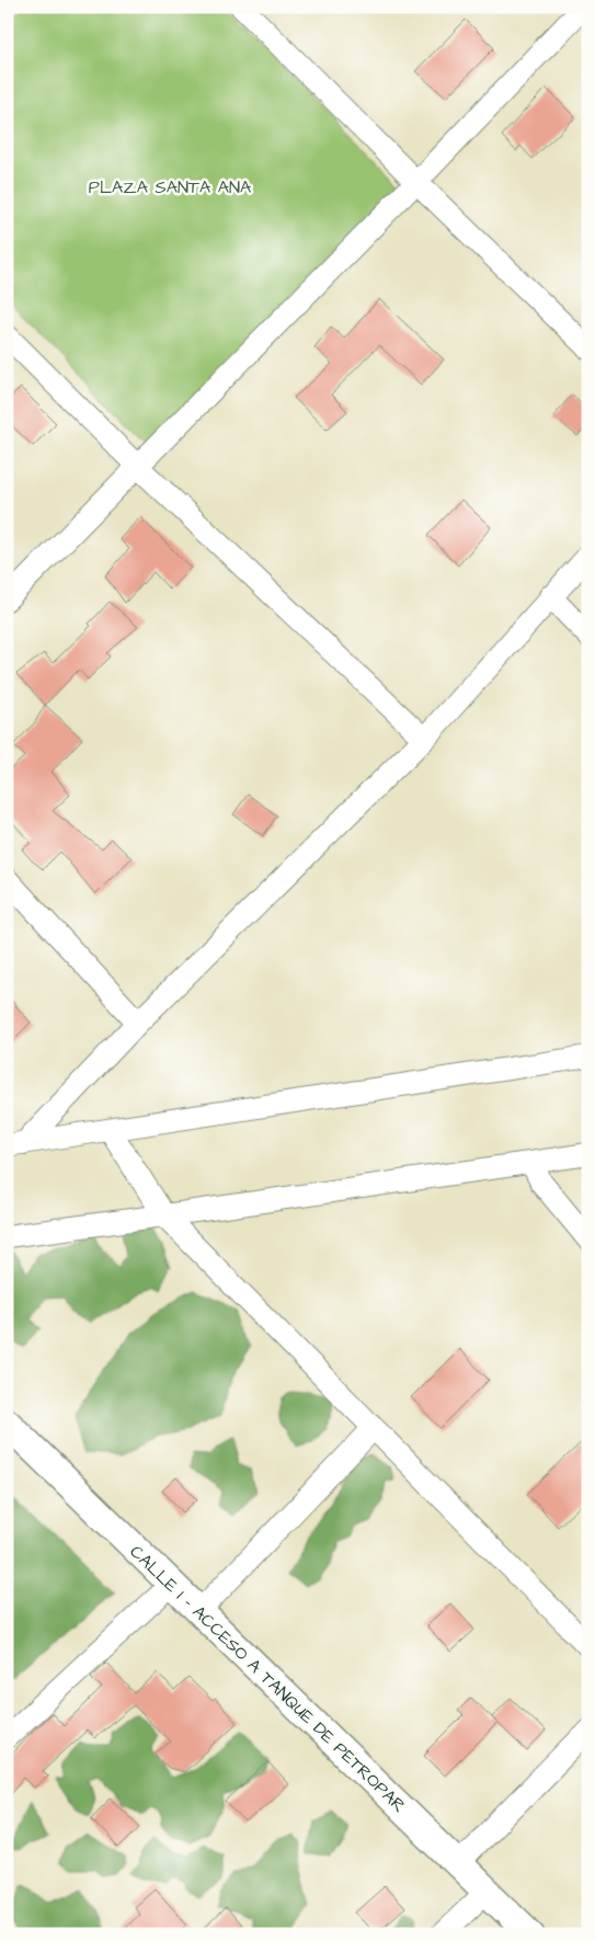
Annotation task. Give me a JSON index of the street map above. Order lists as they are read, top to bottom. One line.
{"streets":{"street":["CALLE 1 - ACCESO A TANQUE DE PETROPAR"]},"parks":["PLAZA SANTA ANA"]}
